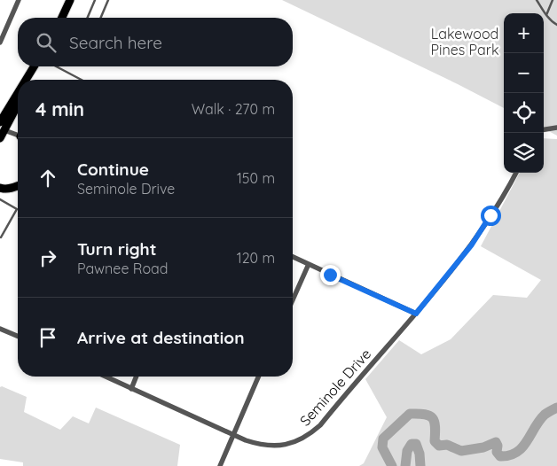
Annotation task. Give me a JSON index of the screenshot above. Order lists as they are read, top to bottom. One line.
{"streets":{"street":["Seminole Drive"]},"parks":["Lakewood Pines Park"],"page":{"map_buttons":["+","−"],"search":"Search here","heading":["4 min","Walk · 270 m"],"list":[["Continue","Seminole Drive","150 m"],["Turn right","Pawnee Road","120 m"],"Arrive at destination"]}}
